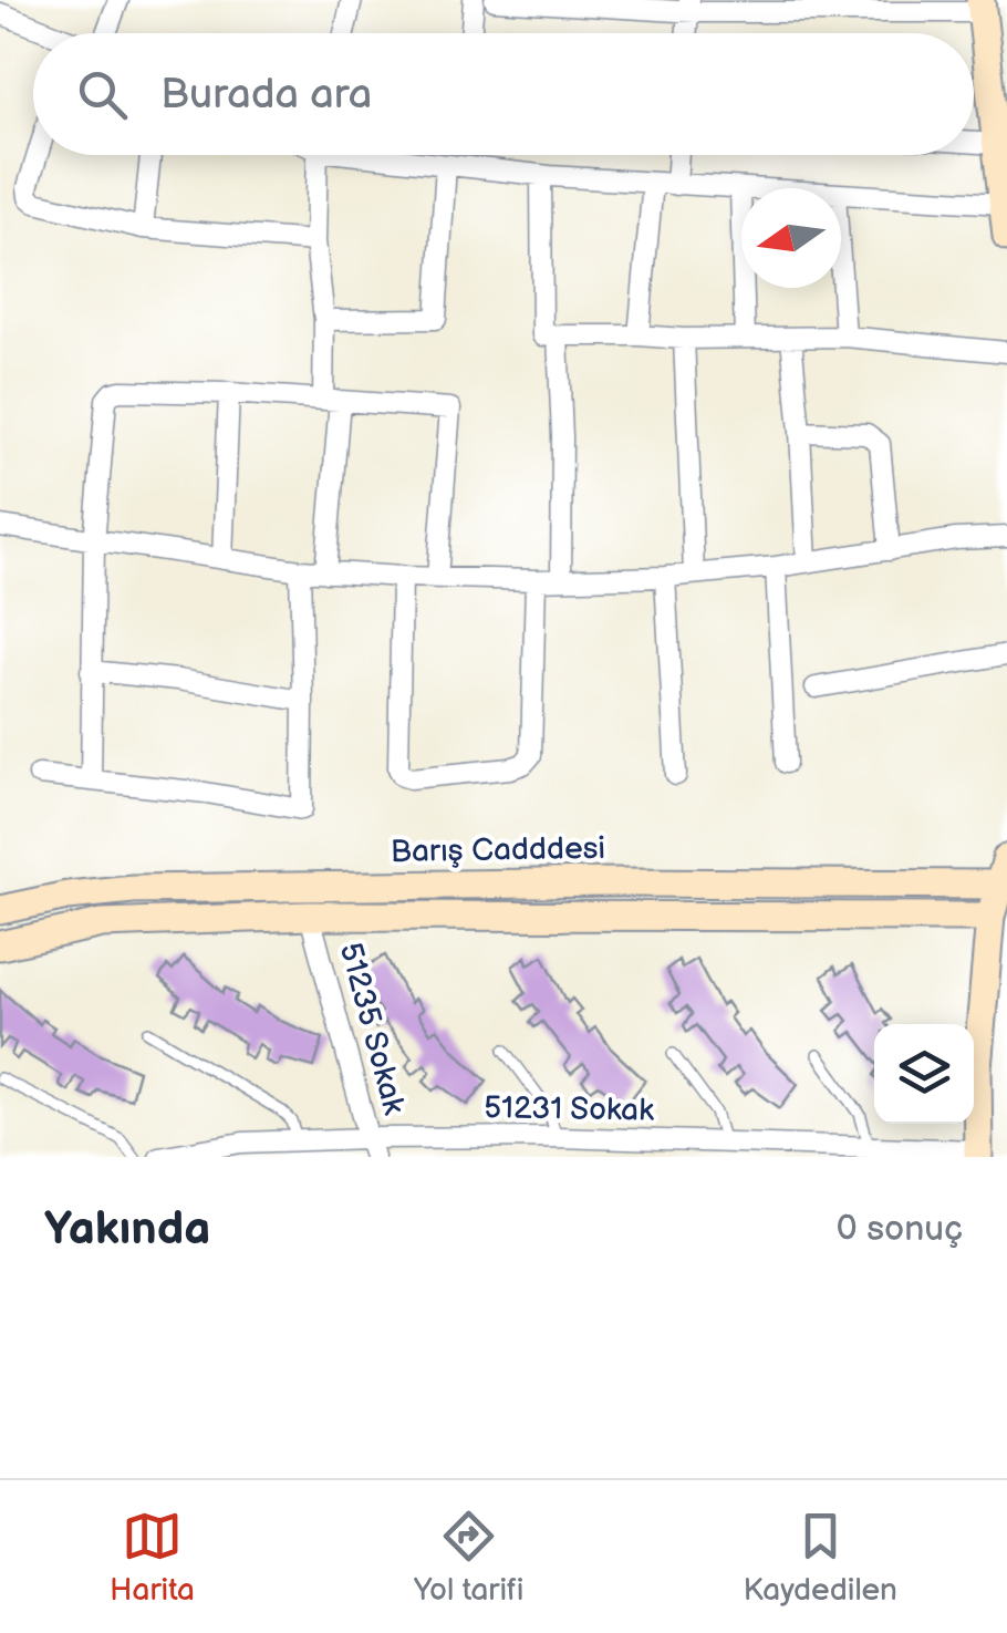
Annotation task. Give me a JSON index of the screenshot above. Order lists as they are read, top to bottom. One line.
{"streets":{"main road":["Barış Cadddesi"],"street":["51235 Sokak","51231 Sokak"]},"crossings":[["Barış Cadddesi","51235 Sokak"],["51235 Sokak","51231 Sokak"]],"north":"left","page":{"search":"Burada ara","heading":["Yakında","0 sonuç"],"nav":["Harita","Yol tarifi","Kaydedilen"]}}
